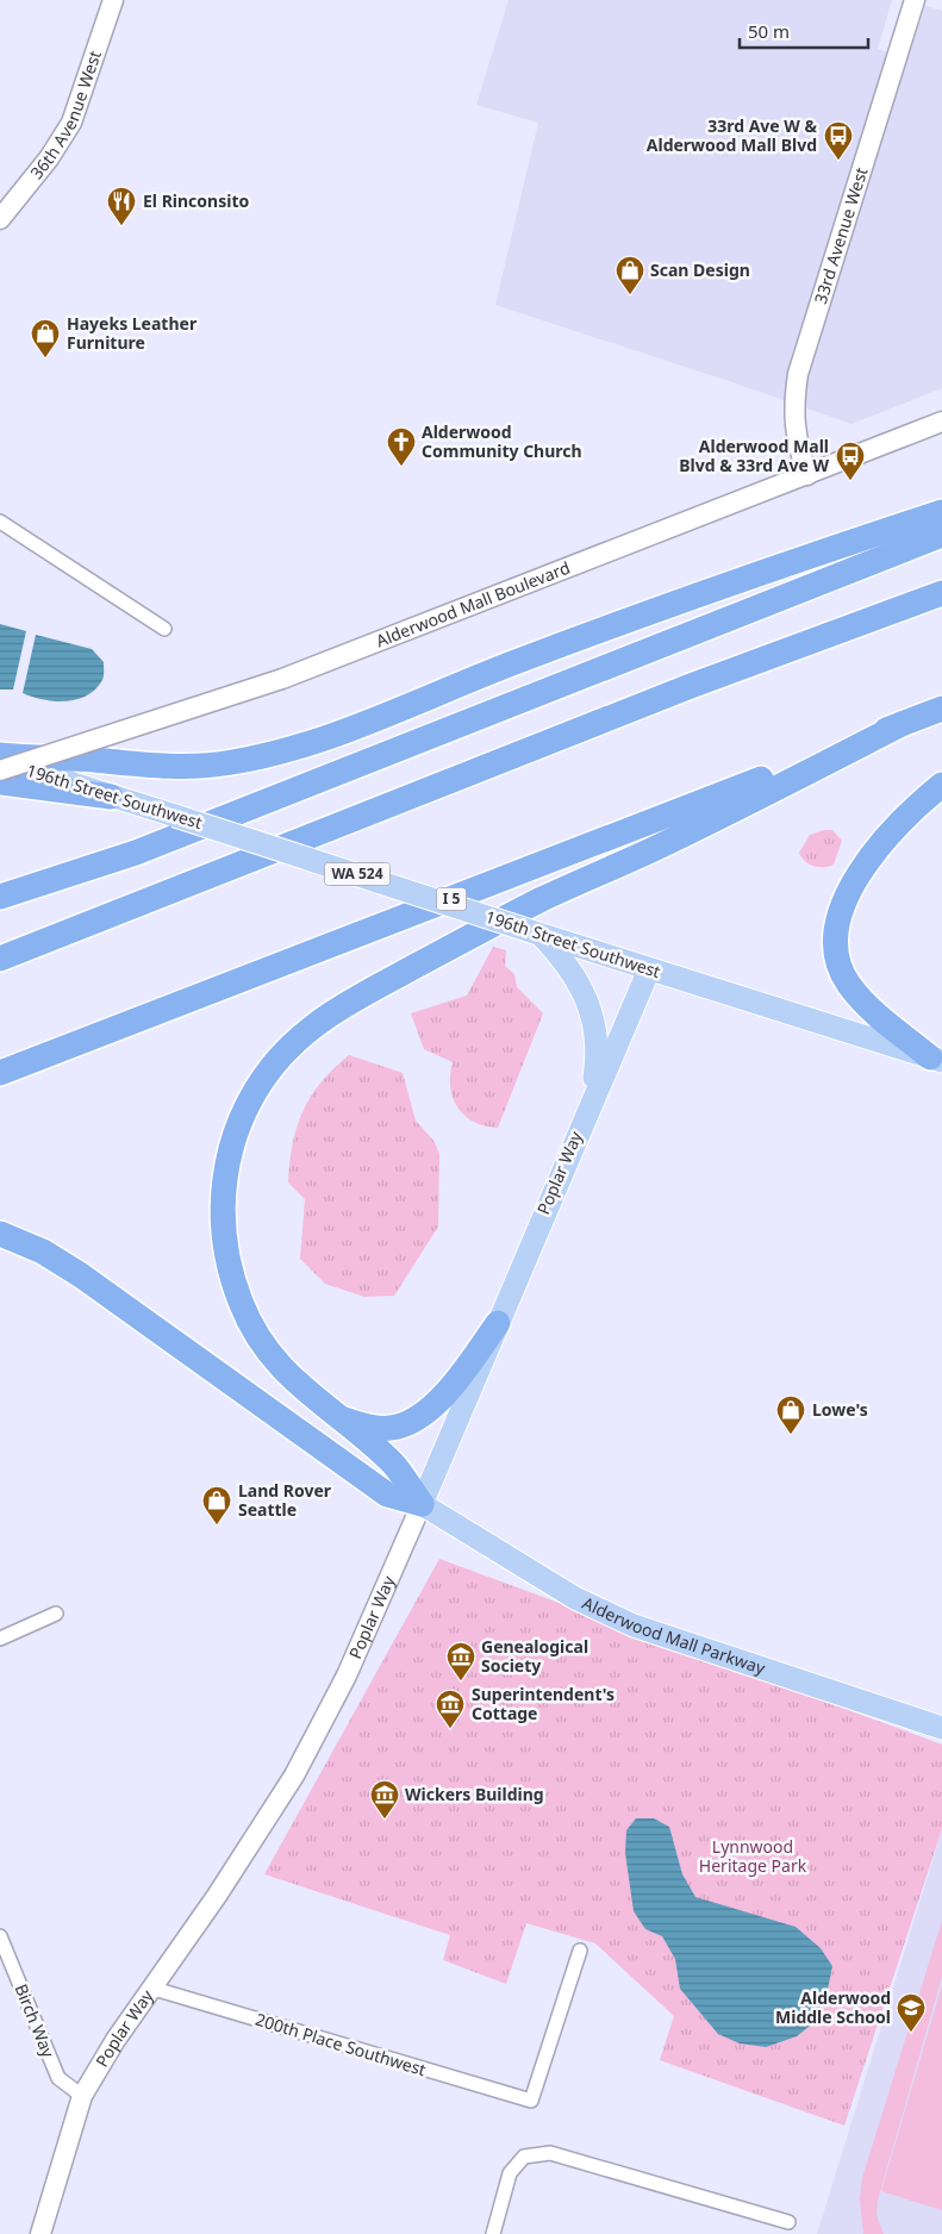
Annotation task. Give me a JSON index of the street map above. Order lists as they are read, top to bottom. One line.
{"streets":{"highway":["I 5"],"main road":["36th Avenue West","33rd Avenue West","Alderwood Mall Boulevard","196th Street Southwest","WA 524","Poplar Way","Alderwood Mall Parkway"],"street":["Birch Way","200th Place Southwest"]},"crossings":[["33rd Avenue West","Alderwood Mall Boulevard"],["196th Street Southwest","Poplar Way"],["Poplar Way","Alderwood Mall Parkway"],["Poplar Way","Birch Way"],["Poplar Way","200th Place Southwest"]],"parks":["Lynnwood Heritage Park"],"places":{"bus stop":["33rd Ave W & Alderwood Mall Blvd","Alderwood Mall Blvd & 33rd Ave W"],"restaurant":["El Rinconsito"],"shop":["Scan Design","Hayeks Leather Furniture","Lowe's","Land Rover Seattle"],"church":["Alderwood Community Church"],"museum":["Genealogical Society","Superintendent's Cottage","Wickers Building"],"school or university":["Alderwood Middle School"]},"scale_bar":"50 m"}
